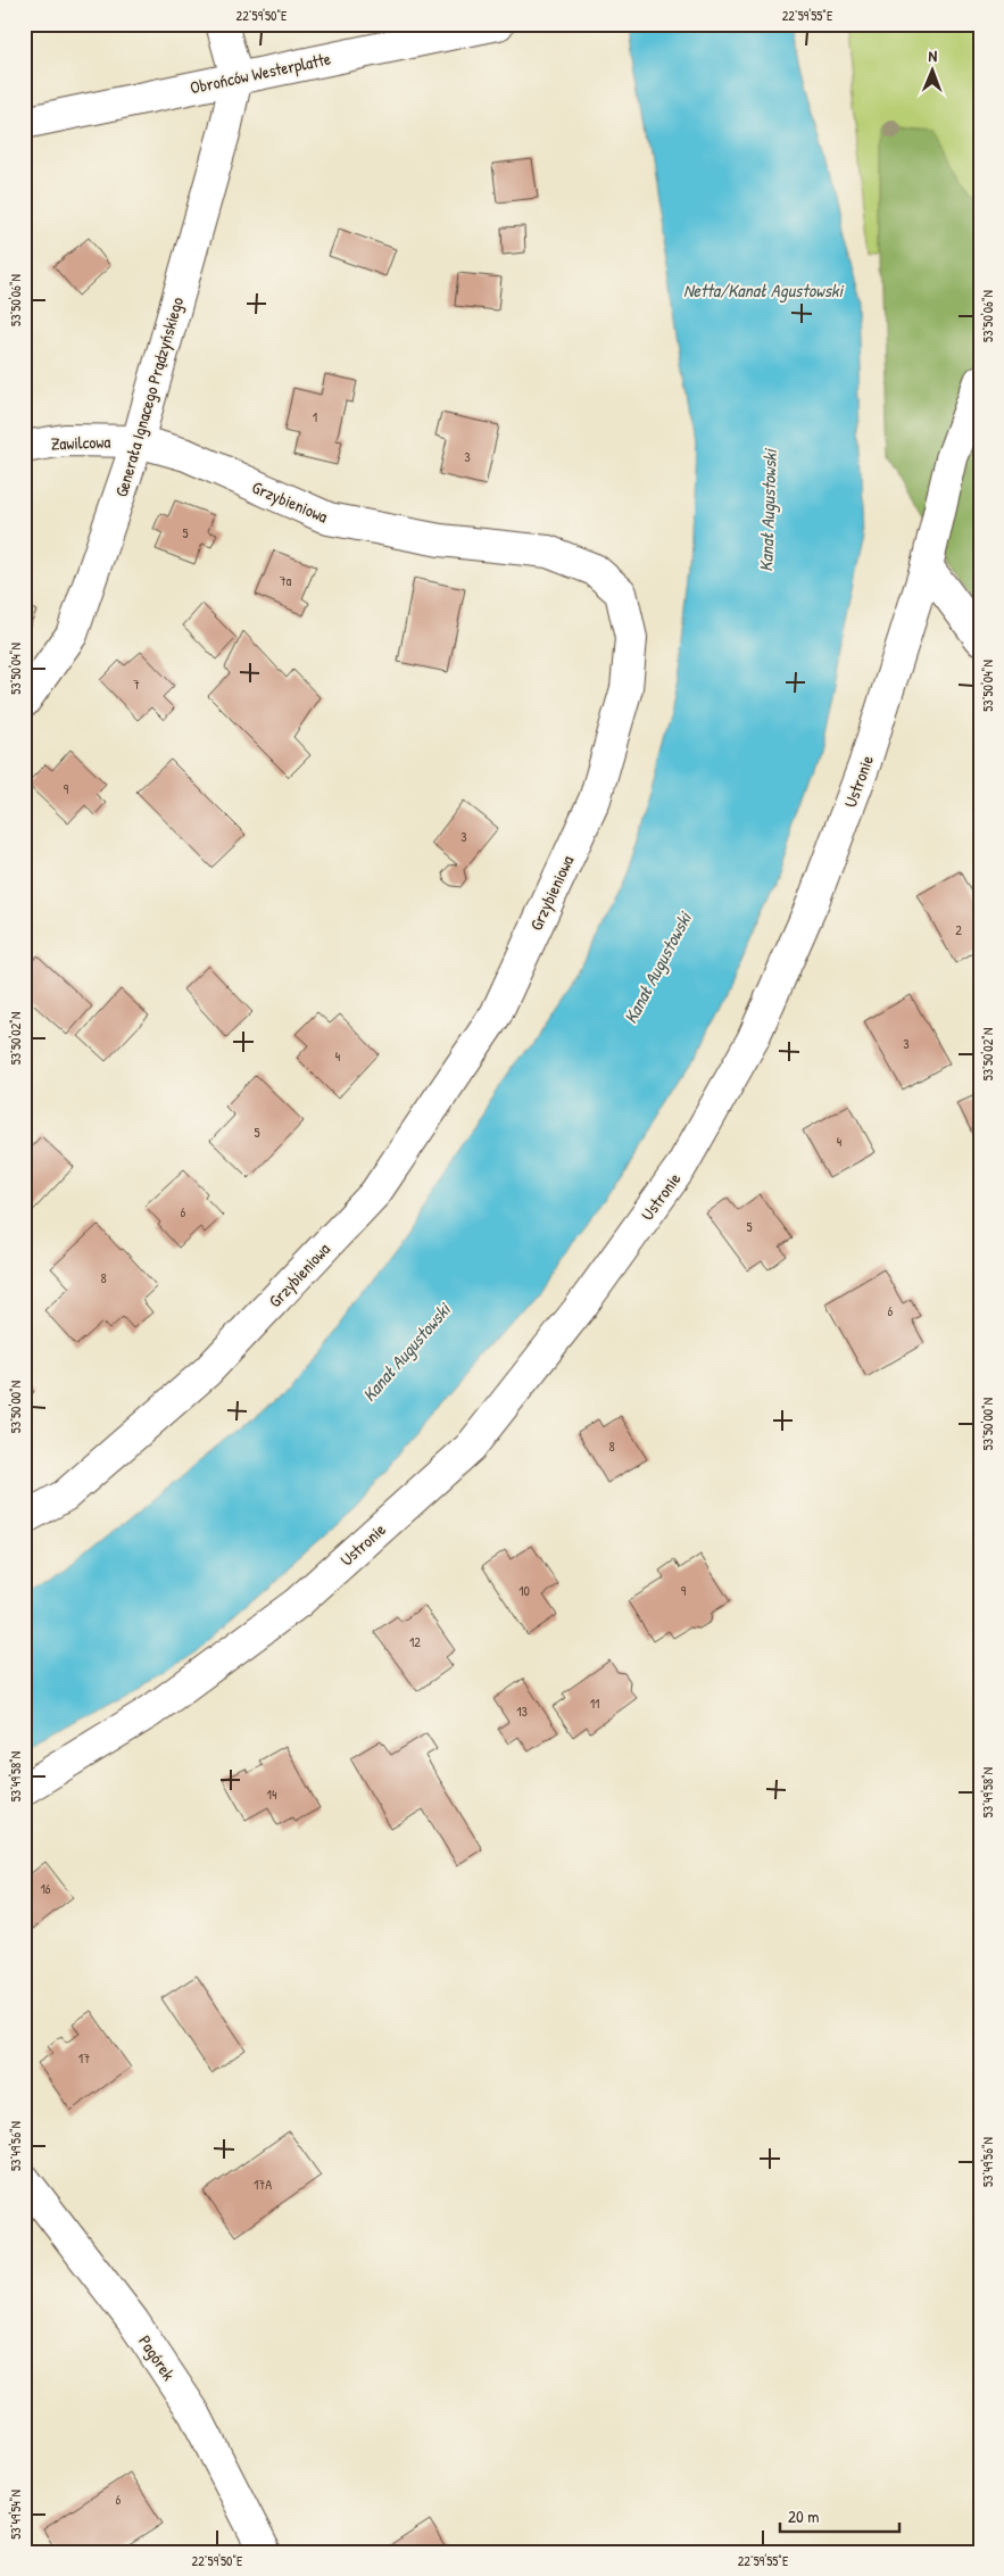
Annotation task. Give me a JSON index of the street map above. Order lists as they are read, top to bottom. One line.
{"streets":{"street":["Obrońców Westerplatte","Generała Ignacego Prądzyńskiego","Zawilcowa","Grzybieniowa","Ustronie","Pagórek"]},"crossings":[["Obrońców Westerplatte","Generała Ignacego Prądzyńskiego"],["Generała Ignacego Prądzyńskiego","Zawilcowa"],["Generała Ignacego Prądzyńskiego","Grzybieniowa"],["Zawilcowa","Grzybieniowa"]],"water":["Netta/Kanał Agustowski","Kanał Augustowski"],"house_numbers":["1","3","5","7a","7","9","3","2","3","4","5","4","6","5","8","6","8","10","9","12","11","13","14","16","17","17A","6"],"scale_bar":"20 m","north":"top","coordinates":["22°59'50\"E","22°59'55\"E","53°50'06\"N","53°50'04\"N","53°50'02\"N","53°50'00\"N","53°49'58\"N","53°49'56\"N","53°49'54\"N"]}
